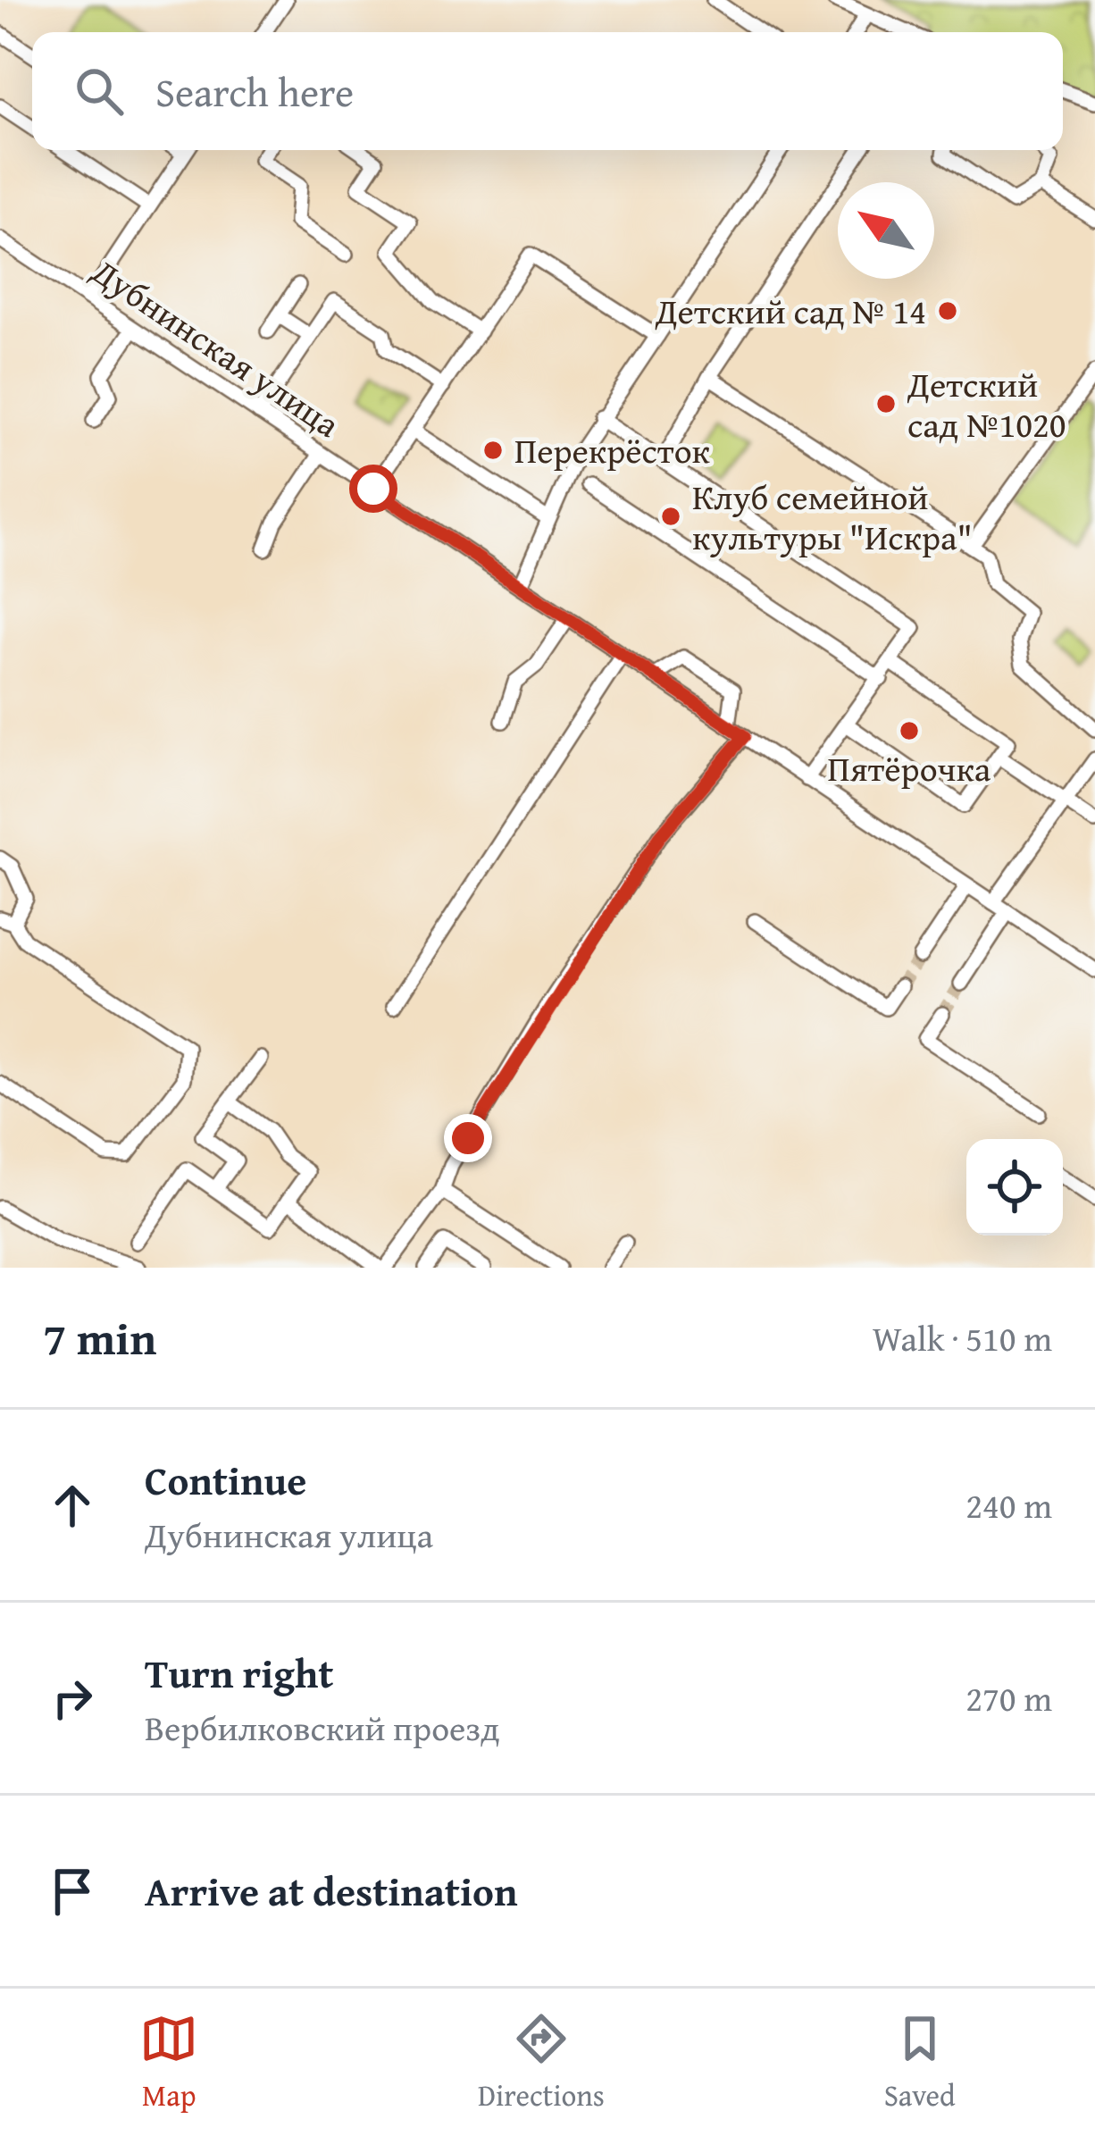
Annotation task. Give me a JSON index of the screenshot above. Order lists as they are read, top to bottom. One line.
{"streets":{"street":["Дубнинская улица"]},"places":["Детский сад № 14","Детский сад №1020","Перекрёсток","Клуб семейной культуры \"Искра\"","Пятёрочка"],"north":"top left","page":{"search":"Search here","heading":["7 min","Walk · 510 m"],"list":[["Continue","Дубнинская улица","240 m"],["Turn right","Вербилковский проезд","270 m"],"Arrive at destination"],"nav":["Map","Directions","Saved"]}}
